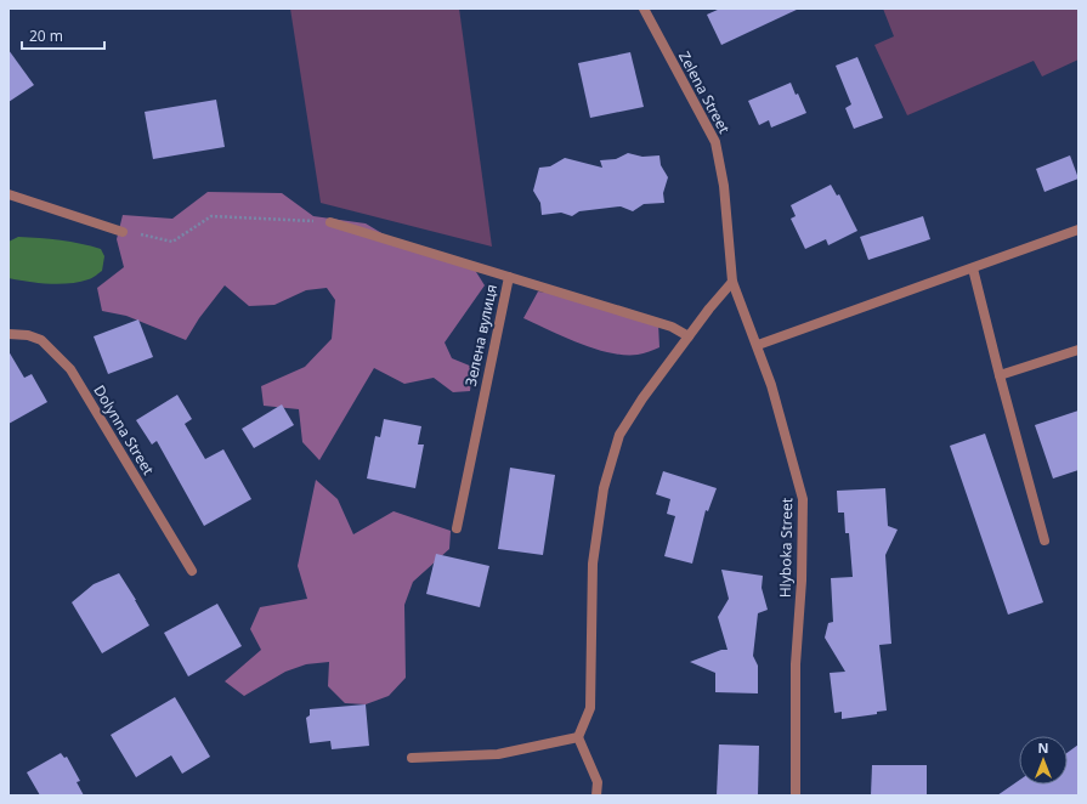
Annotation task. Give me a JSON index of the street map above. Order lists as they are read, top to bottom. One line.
{"streets":{"street":["Zelena Street","Зелена вулиця","Dolynna Street","Hlyboka Street"]},"crossings":[["Zelena Street","Hlyboka Street"]],"scale_bar":"20 m","north":"top"}
